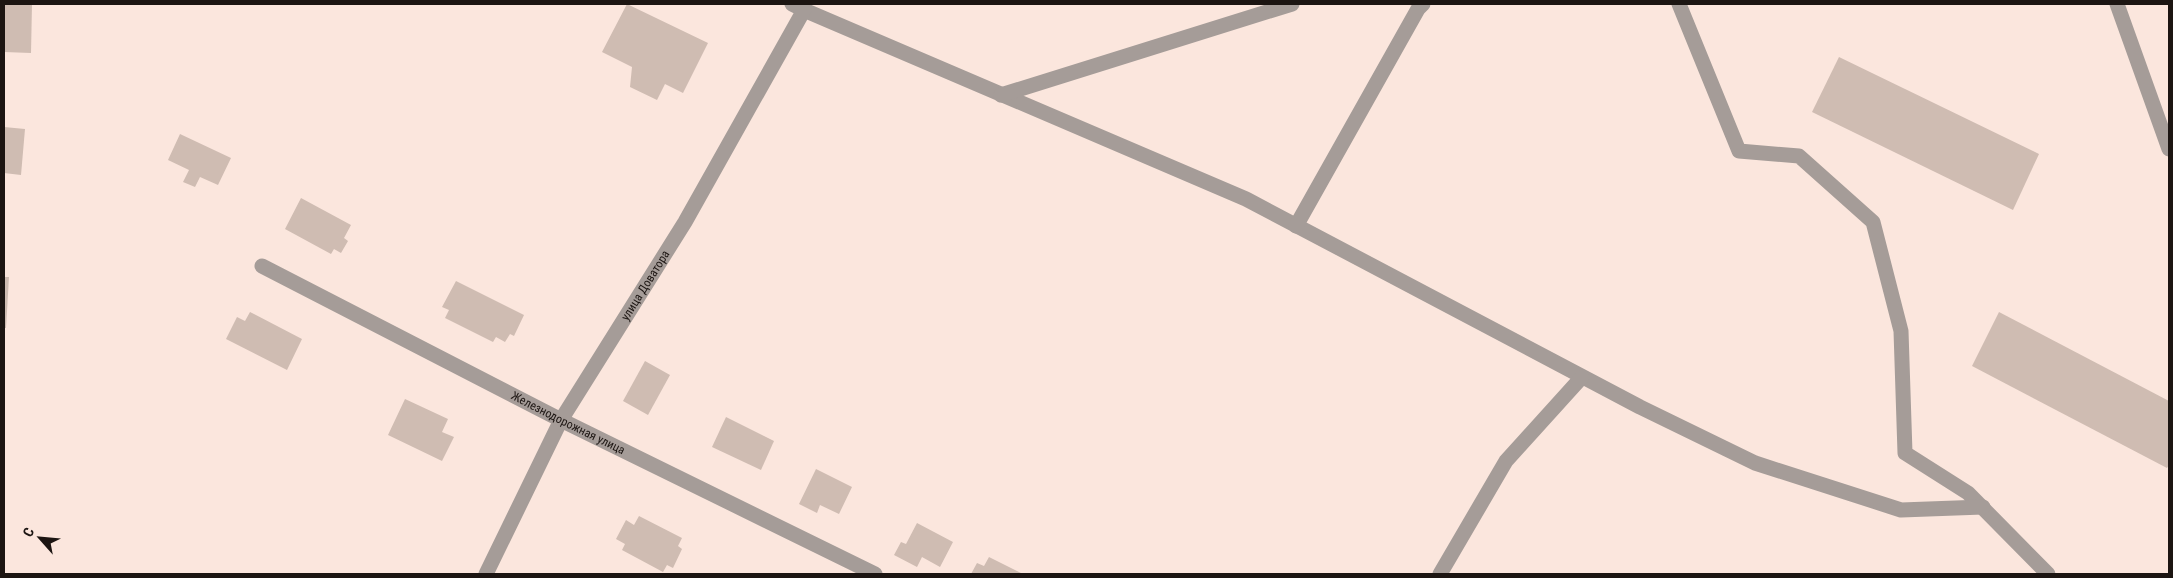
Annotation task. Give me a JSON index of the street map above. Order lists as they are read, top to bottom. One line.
{"streets":{"street":["улица Доватора","Железнодорожная улица"]},"crossings":[["улица Доватора","Железнодорожная улица"]],"north":"top left"}
